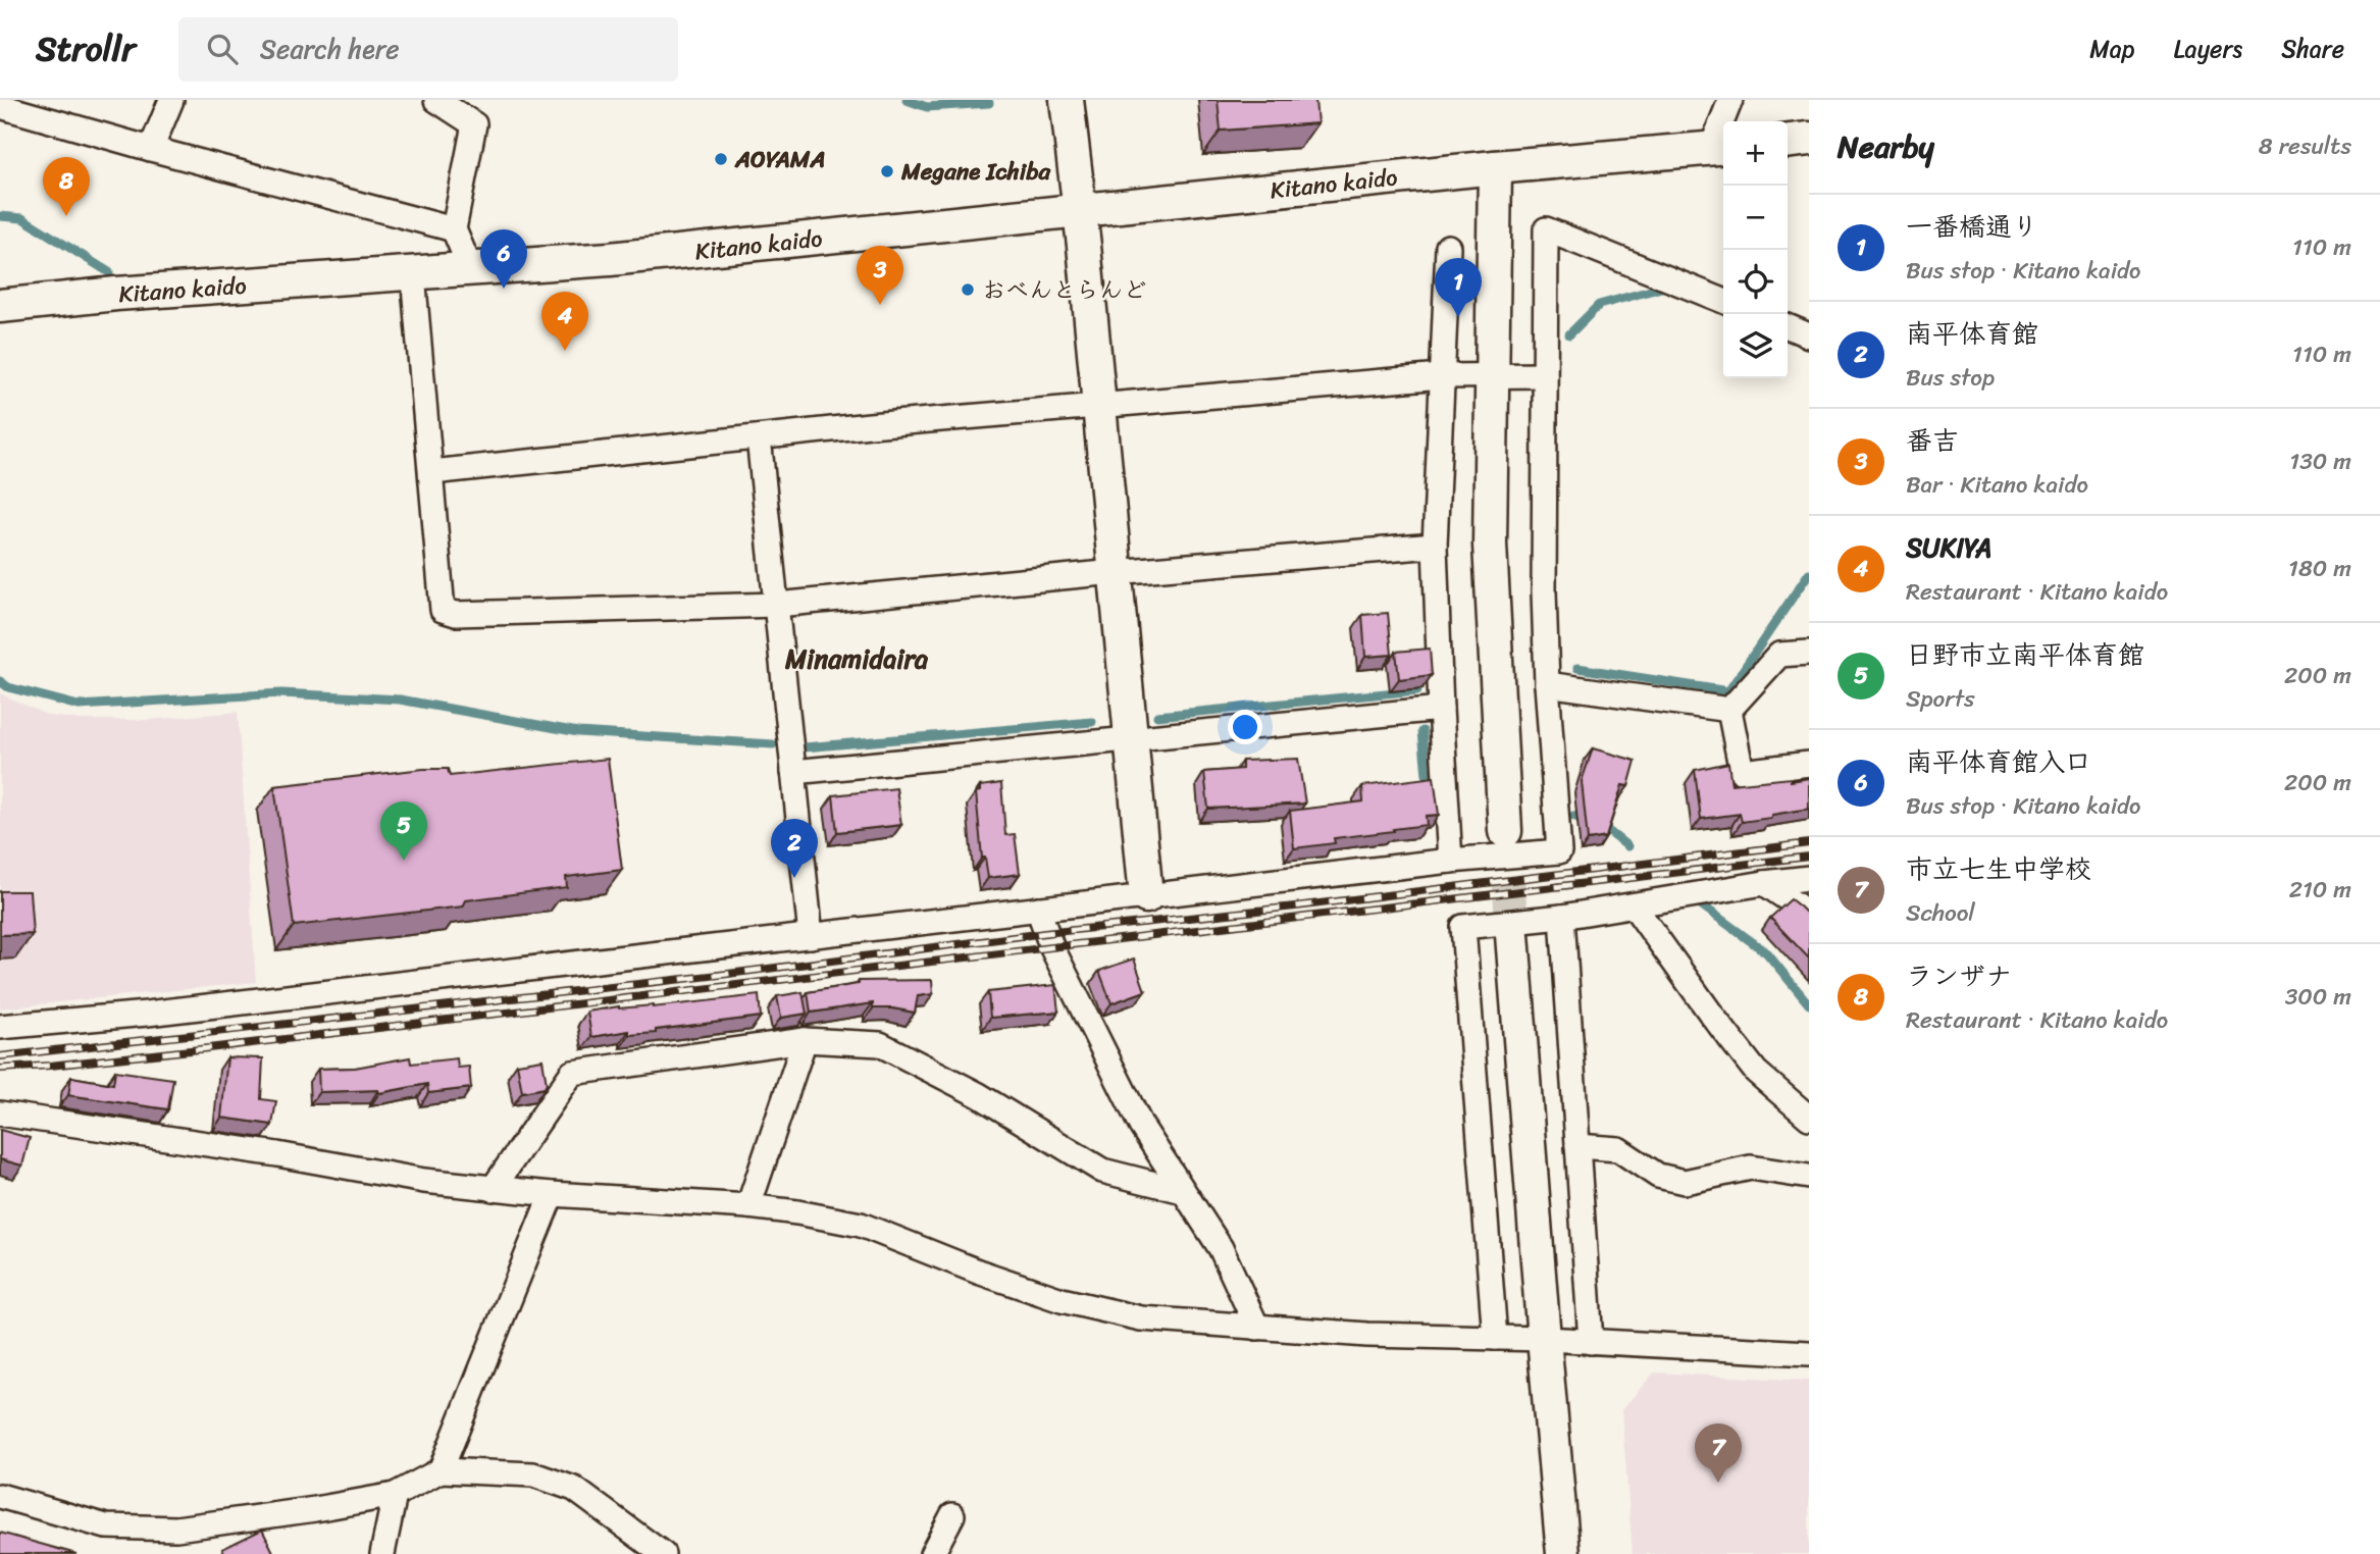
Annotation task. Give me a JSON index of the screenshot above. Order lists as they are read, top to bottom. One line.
{"streets":{"street":["Kitano kaido"]},"districts":["Minamidaira"],"places":["AOYAMA","Megane Ichiba","おべんとらんど"],"page":{"header":"Strollr","search":"Search here","nav":["Map","Layers","Share"],"heading":["Nearby","8 results"],"map_buttons":["+","−"],"pins":["8","6","3","1","4","5","2","7"],"list":[{"mark":"1","name":"一番橋通り","note":"Bus stop · Kitano kaido","value":"110 m"},{"mark":"2","name":"南平体育館","note":"Bus stop","value":"110 m"},{"mark":"3","name":"番吉","note":"Bar · Kitano kaido","value":"130 m"},{"mark":"4","name":"SUKIYA","note":"Restaurant · Kitano kaido","value":"180 m"},{"mark":"5","name":"日野市立南平体育館","note":"Sports","value":"200 m"},{"mark":"6","name":"南平体育館入口","note":"Bus stop · Kitano kaido","value":"200 m"},{"mark":"7","name":"市立七生中学校","note":"School","value":"210 m"},{"mark":"8","name":"ランザナ","note":"Restaurant · Kitano kaido","value":"300 m"}]}}
